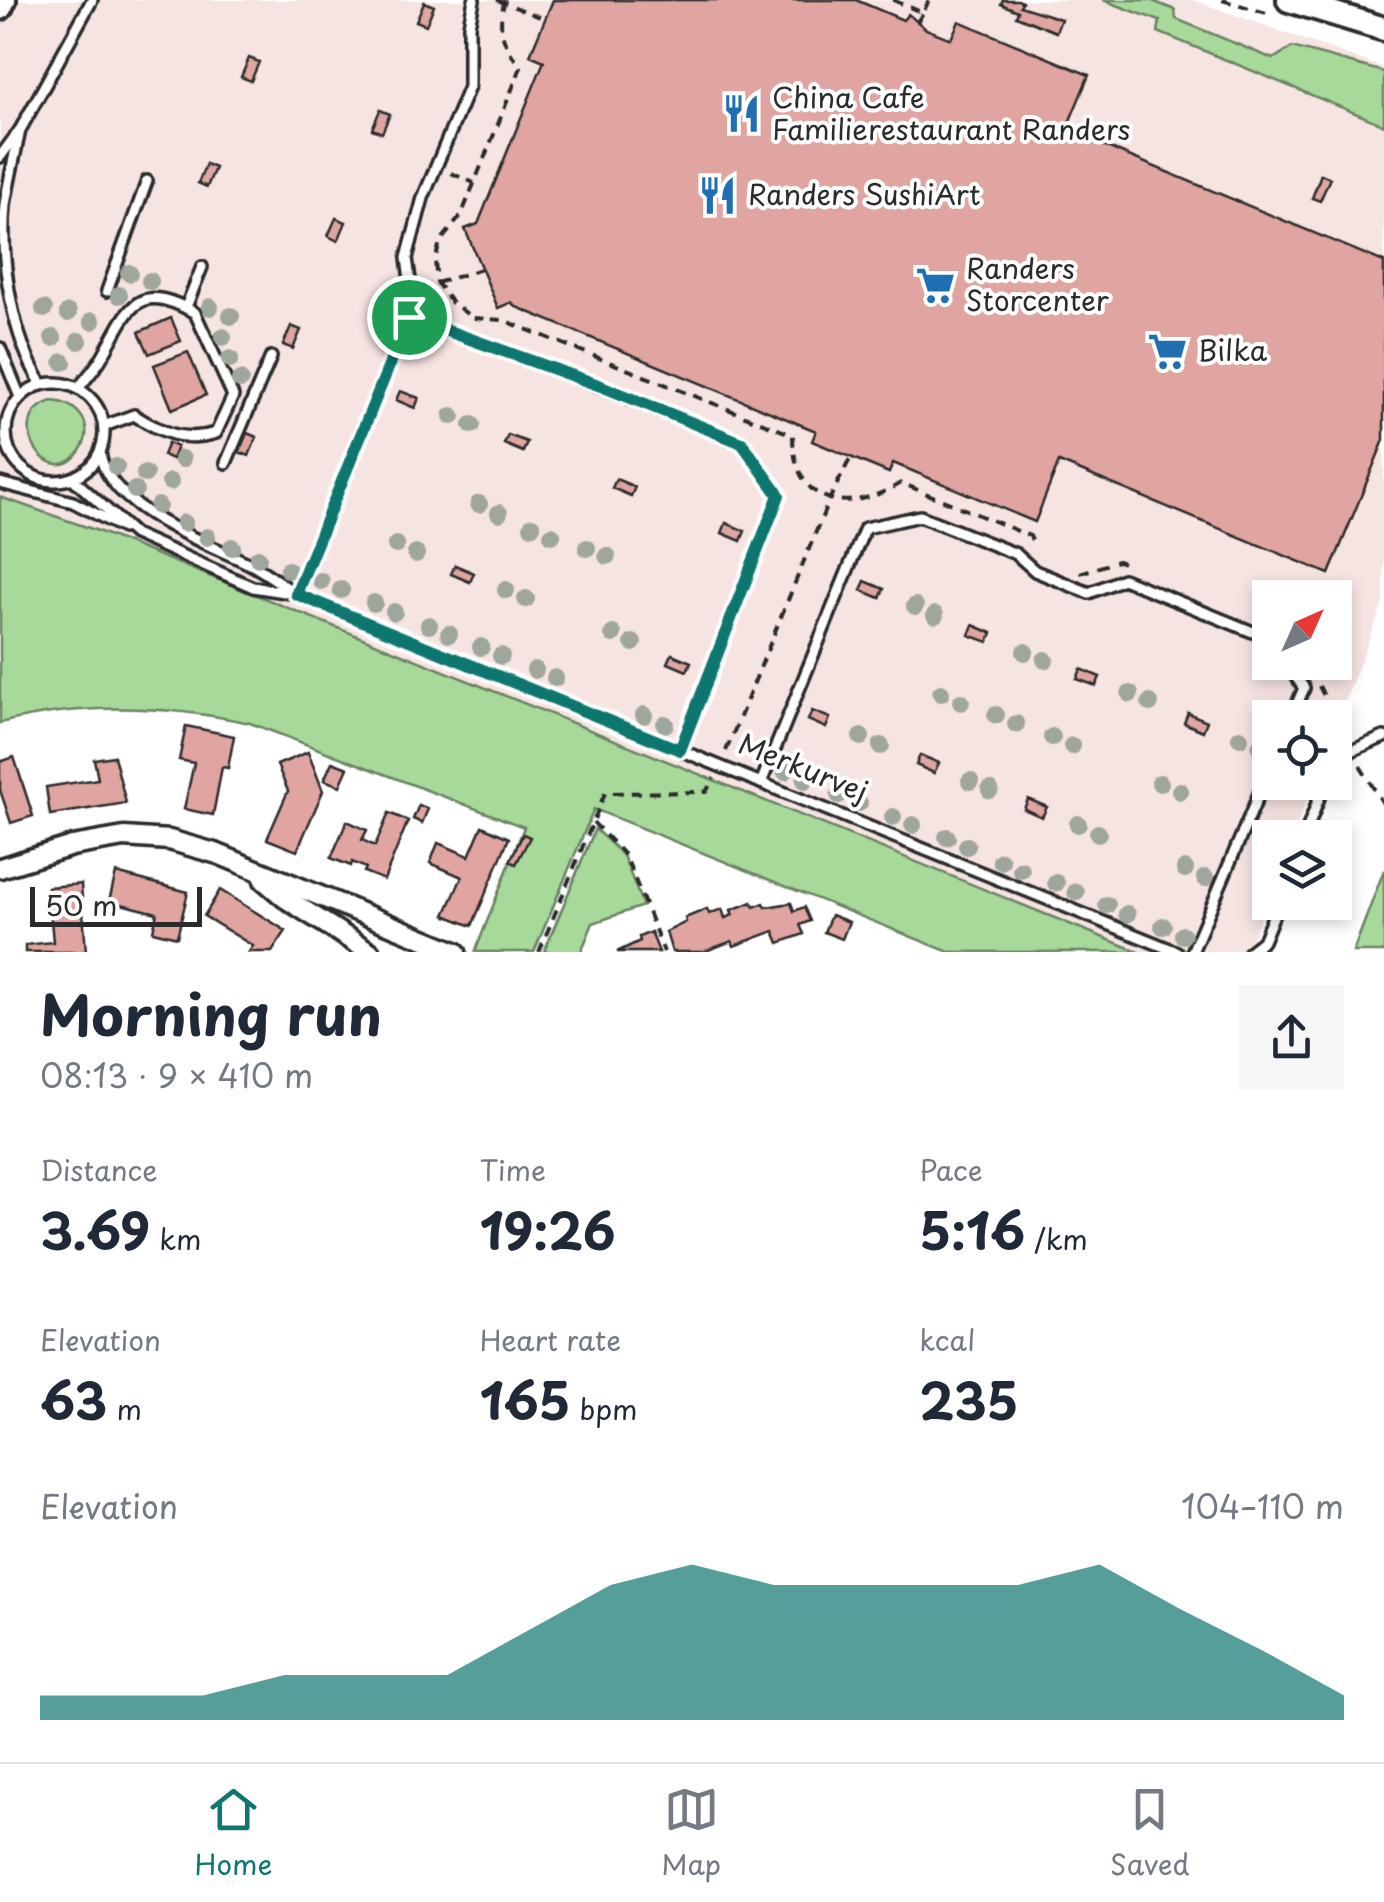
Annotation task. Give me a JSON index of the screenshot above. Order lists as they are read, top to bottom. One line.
{"streets":{"lane":["Merkurvej"]},"places":{"restaurant":["China Cafe Familierestaurant Randers","Randers SushiArt"],"supermarket":["Randers Storcenter","Bilka"]},"scale_bar":"50 m","north":"top right","page":{"scale":"50 m","heading":["Morning run","08:13 · 9 × 410 m"],"stats":[["Distance","3.69 km"],["Time","19:26"],["Pace","5:16 /km"],["Elevation","63 m"],["Heart rate","165 bpm"],["kcal","235"]],"chart":["Elevation","104–110 m"],"tabs":["Home","Map","Saved"]}}
